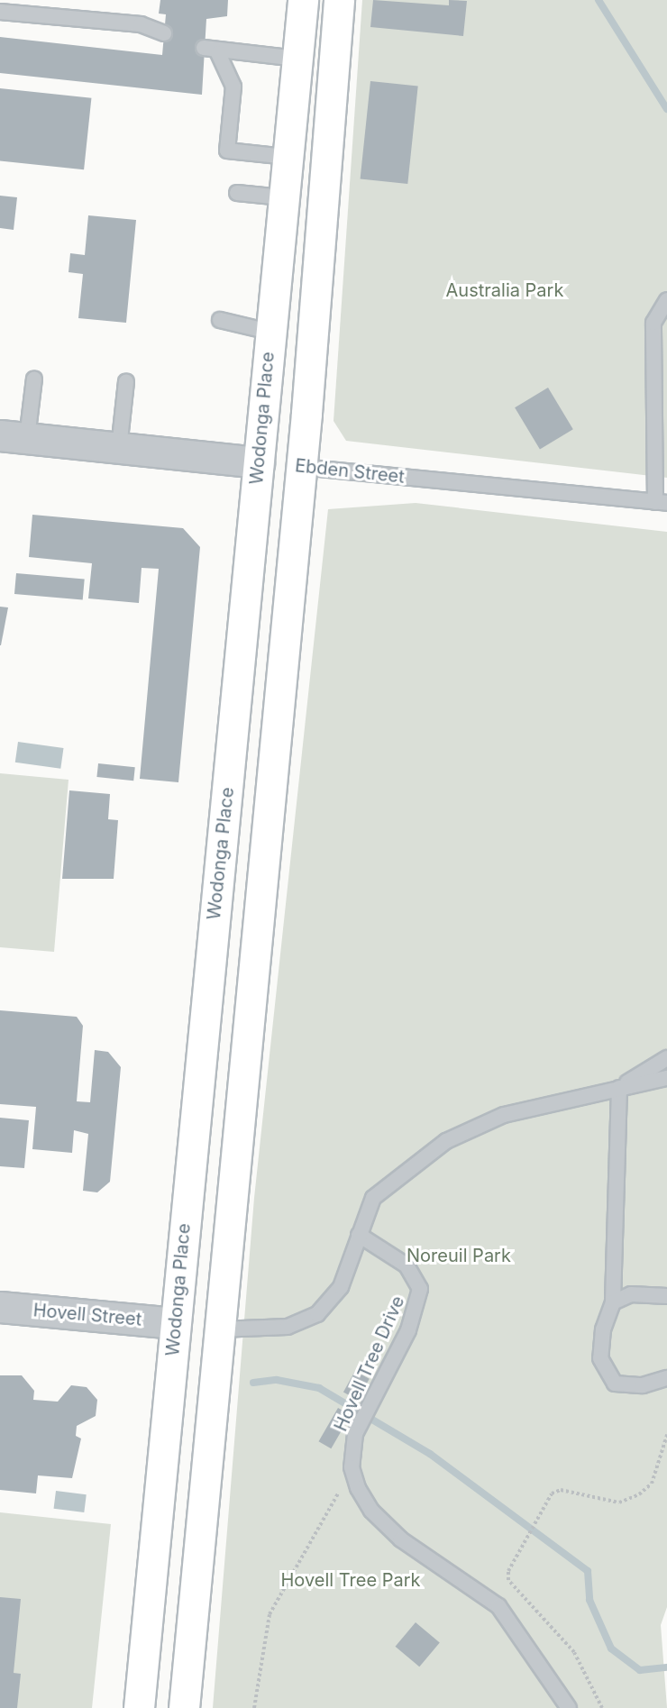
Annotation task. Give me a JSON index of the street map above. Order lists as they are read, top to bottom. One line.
{"streets":{"main road":["Wodonga Place","Ebden Street"],"street":["Hovell Street"],"lane":["Hovell Tree Drive"]},"crossings":[["Wodonga Place","Ebden Street"],["Wodonga Place","Hovell Street"]],"parks":["Australia Park","Noreuil Park","Hovell Tree Park"]}
